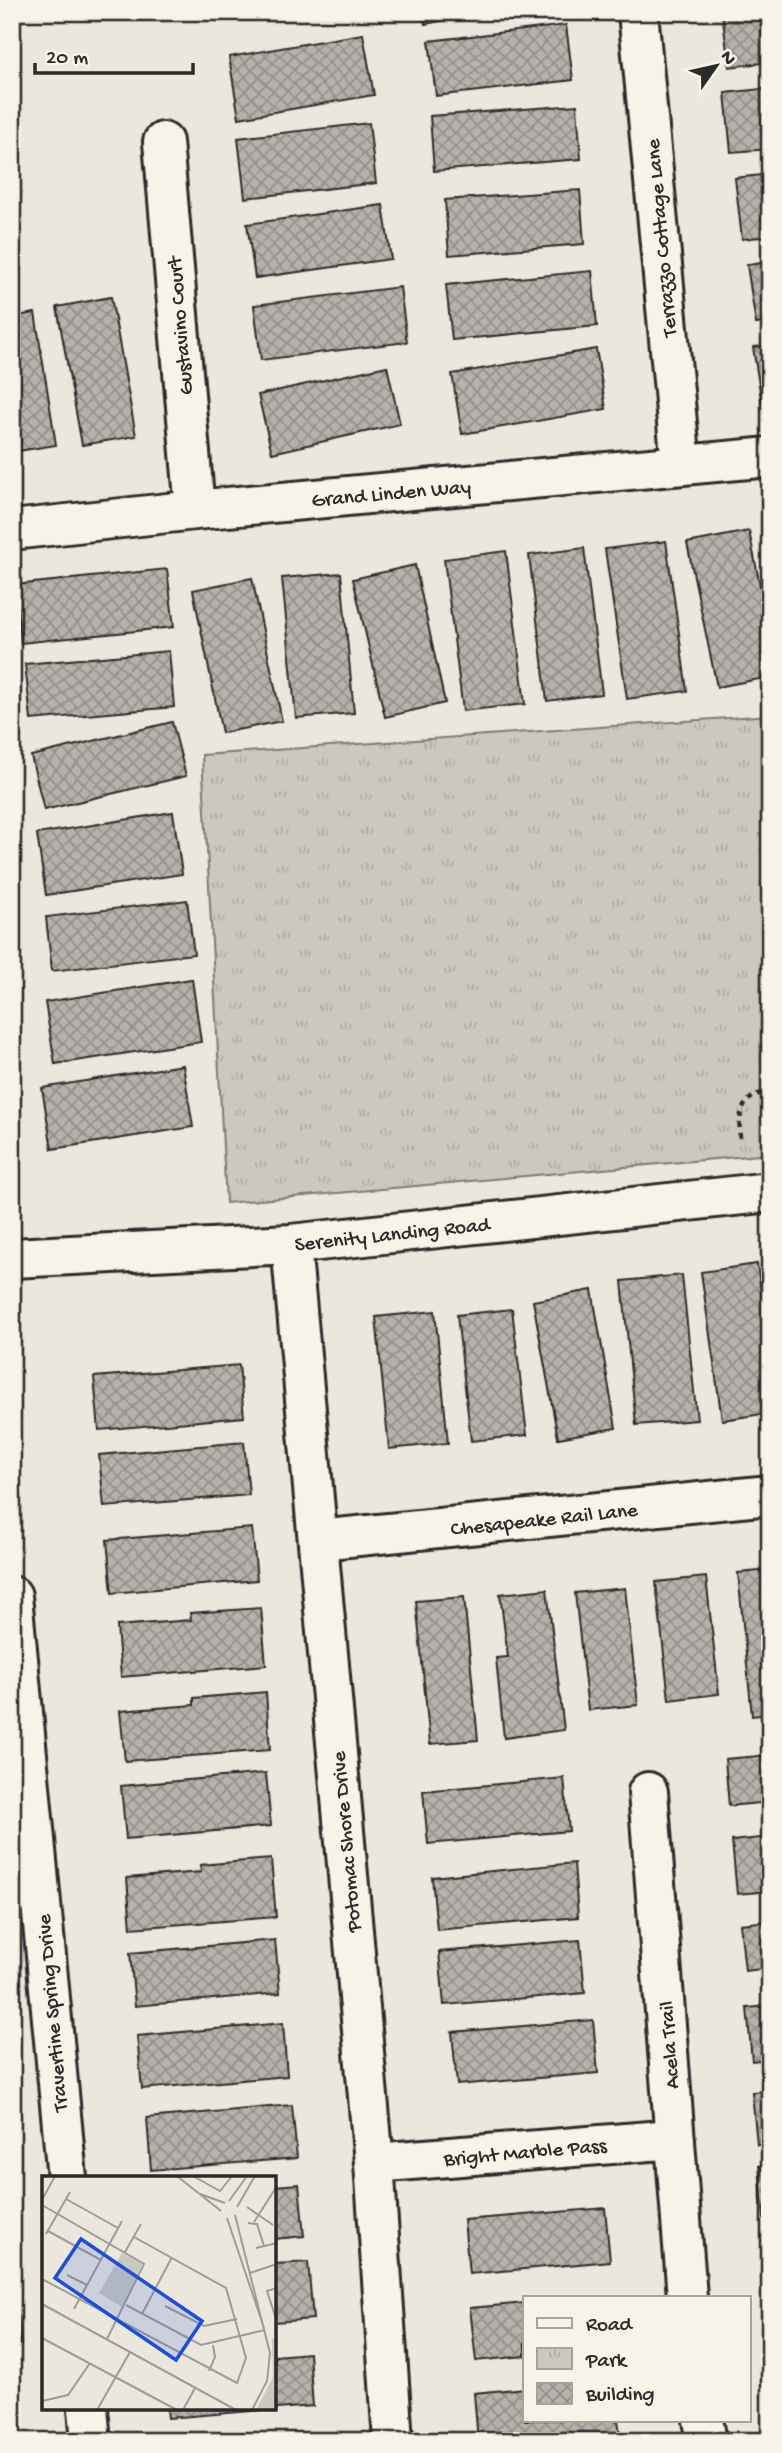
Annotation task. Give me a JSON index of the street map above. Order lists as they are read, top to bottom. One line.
{"streets":{"street":["Terrazzo Cottage Lane","Gustavino Court","Grand Linden Way","Serenity Landing Road","Chesapeake Rail Lane","Potomac Shore Drive","Travertine Spring Drive","Acela Trail","Bright Marble Pass"]},"crossings":[["Terrazzo Cottage Lane","Grand Linden Way"],["Gustavino Court","Grand Linden Way"],["Serenity Landing Road","Potomac Shore Drive"],["Chesapeake Rail Lane","Potomac Shore Drive"],["Potomac Shore Drive","Bright Marble Pass"],["Acela Trail","Bright Marble Pass"]],"legend":["Road","Park","Building"],"scale_bar":"20 m","north":"top right"}
